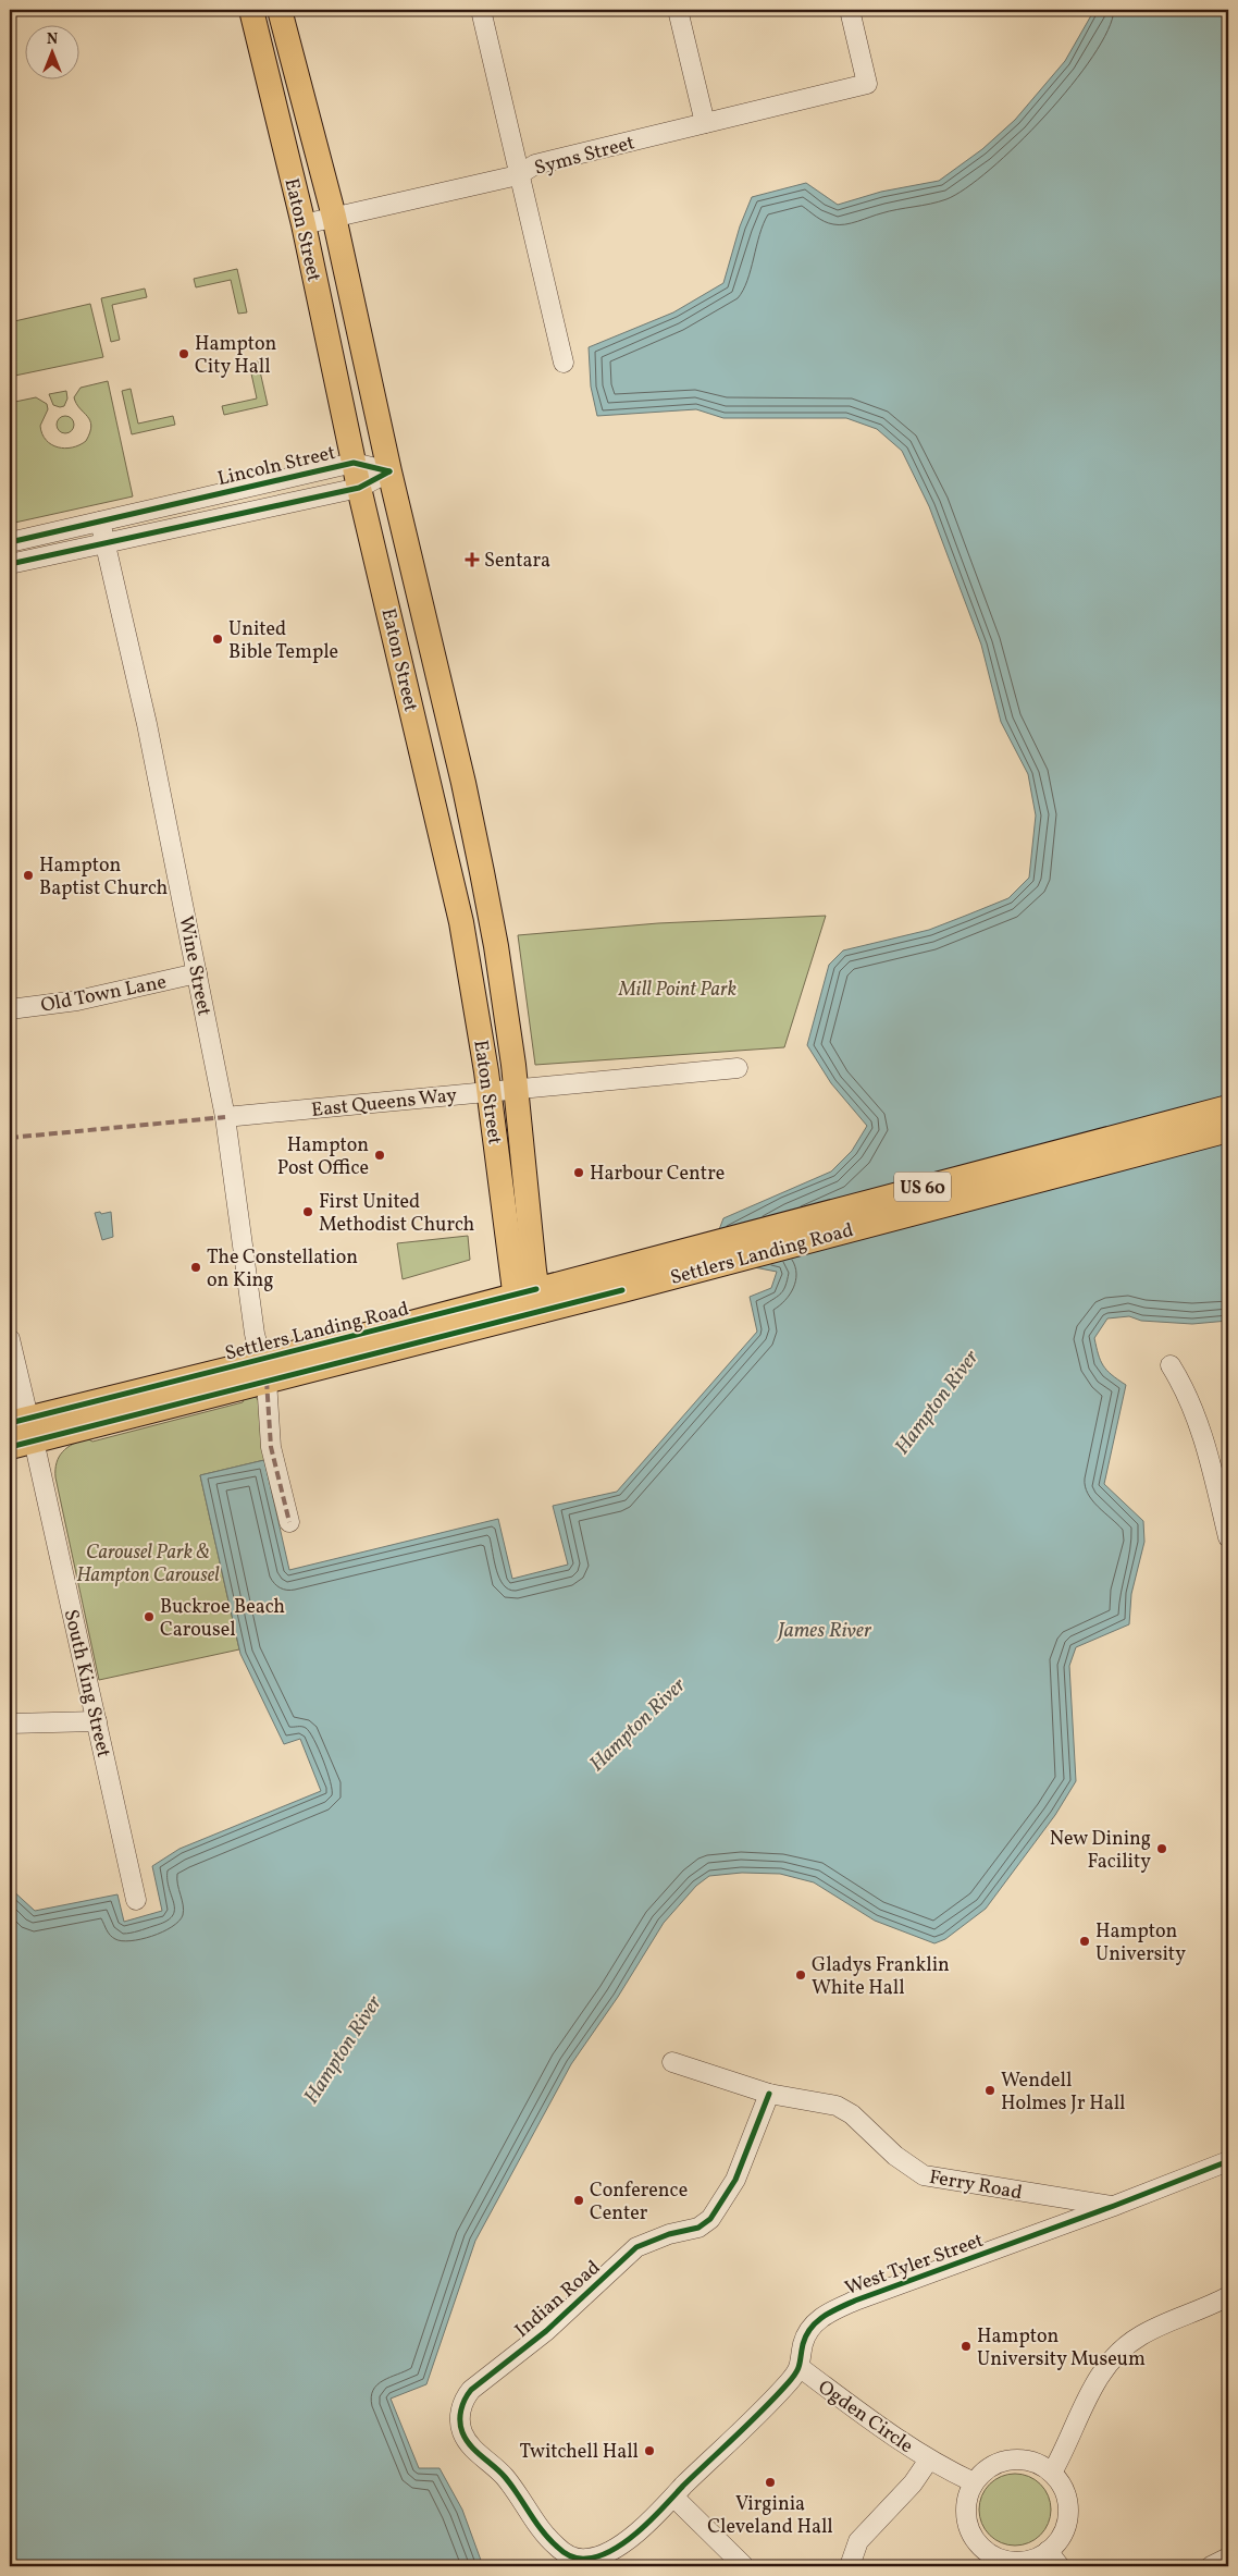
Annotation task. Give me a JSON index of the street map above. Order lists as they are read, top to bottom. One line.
{"streets":{"main road":["Eaton Street","US 60","Settlers Landing Road"],"street":["Syms Street","Lincoln Street","Wine Street","Old Town Lane","East Queens Way","South King Street","Ferry Road","West Tyler Street","Indian Road","Ogden Circle"]},"crossings":[["Syms Street","Eaton Street"],["Eaton Street","Lincoln Street"],["Eaton Street","East Queens Way"],["Eaton Street","Settlers Landing Road"],["Lincoln Street","Wine Street"],["Wine Street","Old Town Lane"],["Wine Street","East Queens Way"],["Wine Street","Settlers Landing Road"],["Settlers Landing Road","South King Street"],["Ferry Road","West Tyler Street"],["Ferry Road","Indian Road"],["West Tyler Street","Ogden Circle"]],"water":["Hampton River","James River"],"parks":["Mill Point Park","Carousel Park & Hampton Carousel"],"places":{"other":["Hampton City Hall","United Bible Temple","Hampton Baptist Church","Hampton Post Office","Harbour Centre","First United Methodist Church","The Constellation on King","Buckroe Beach Carousel","New Dining Facility","Hampton University","Gladys Franklin White Hall","Wendell Holmes Jr Hall","Conference Center","Hampton University Museum","Twitchell Hall","Virginia Cleveland Hall"],"health":["Sentara"]},"north":"top"}
